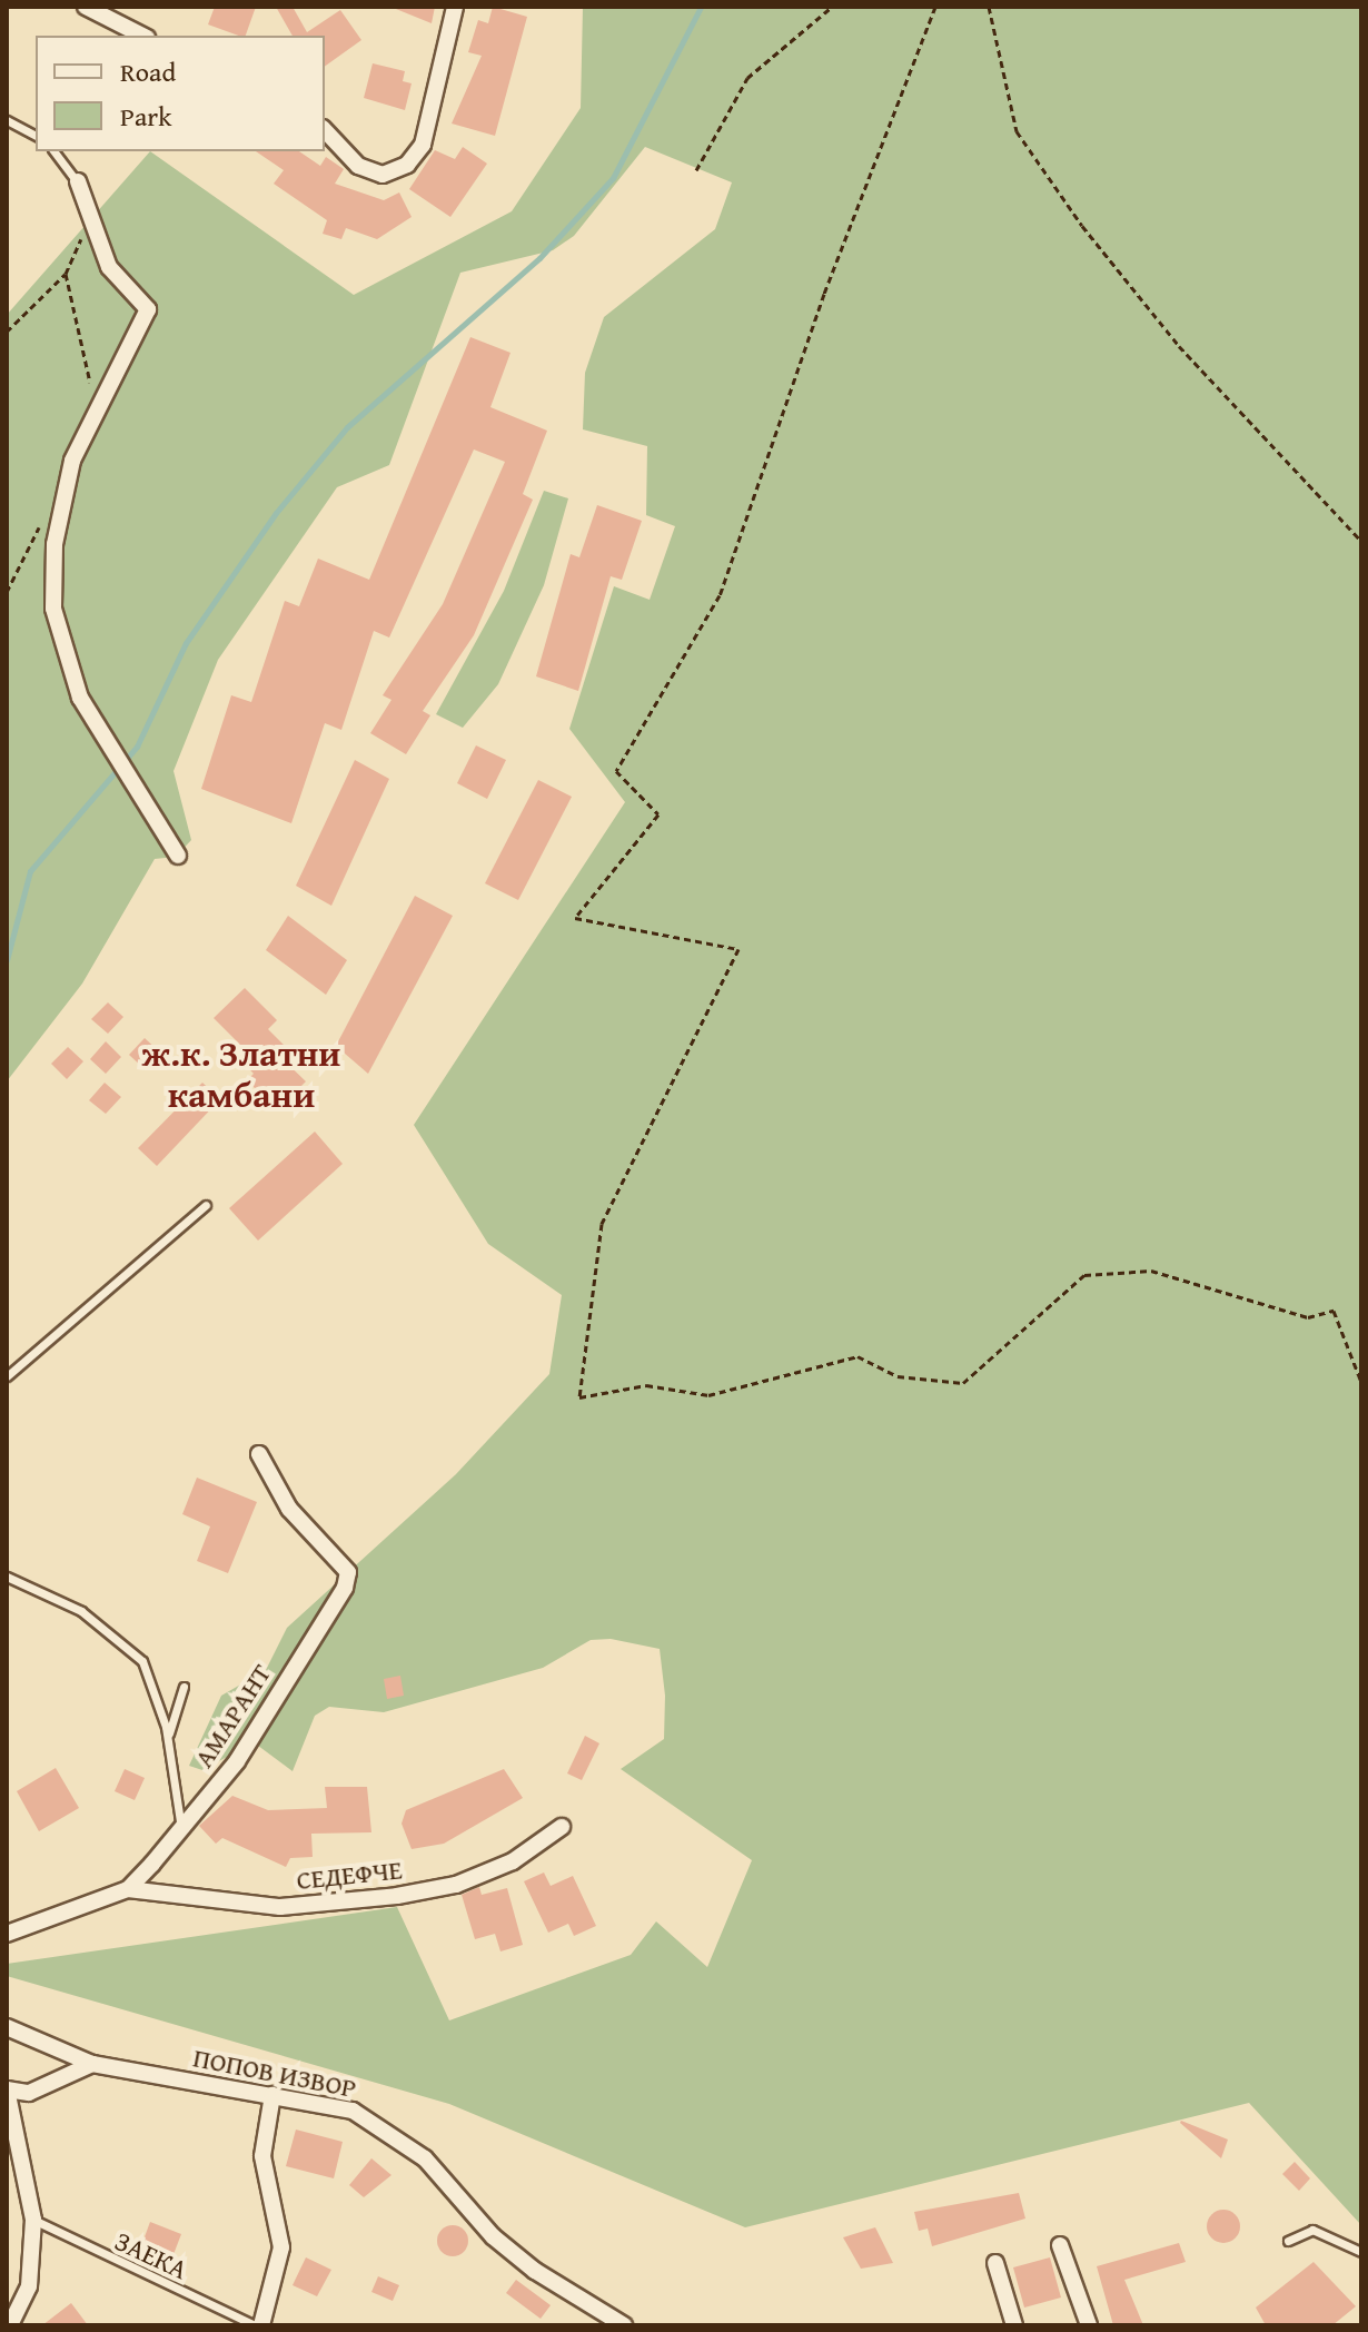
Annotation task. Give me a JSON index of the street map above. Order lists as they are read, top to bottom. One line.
{"streets":{"street":["АМАРАНТ","СЕДЕФЧЕ","ПОПОВ ИЗВОР"],"lane":["ЗАЕКА"]},"crossings":[["АМАРАНТ","СЕДЕФЧЕ"]],"districts":["ж.к. Златни камбани"],"legend":["Road","Park"]}
